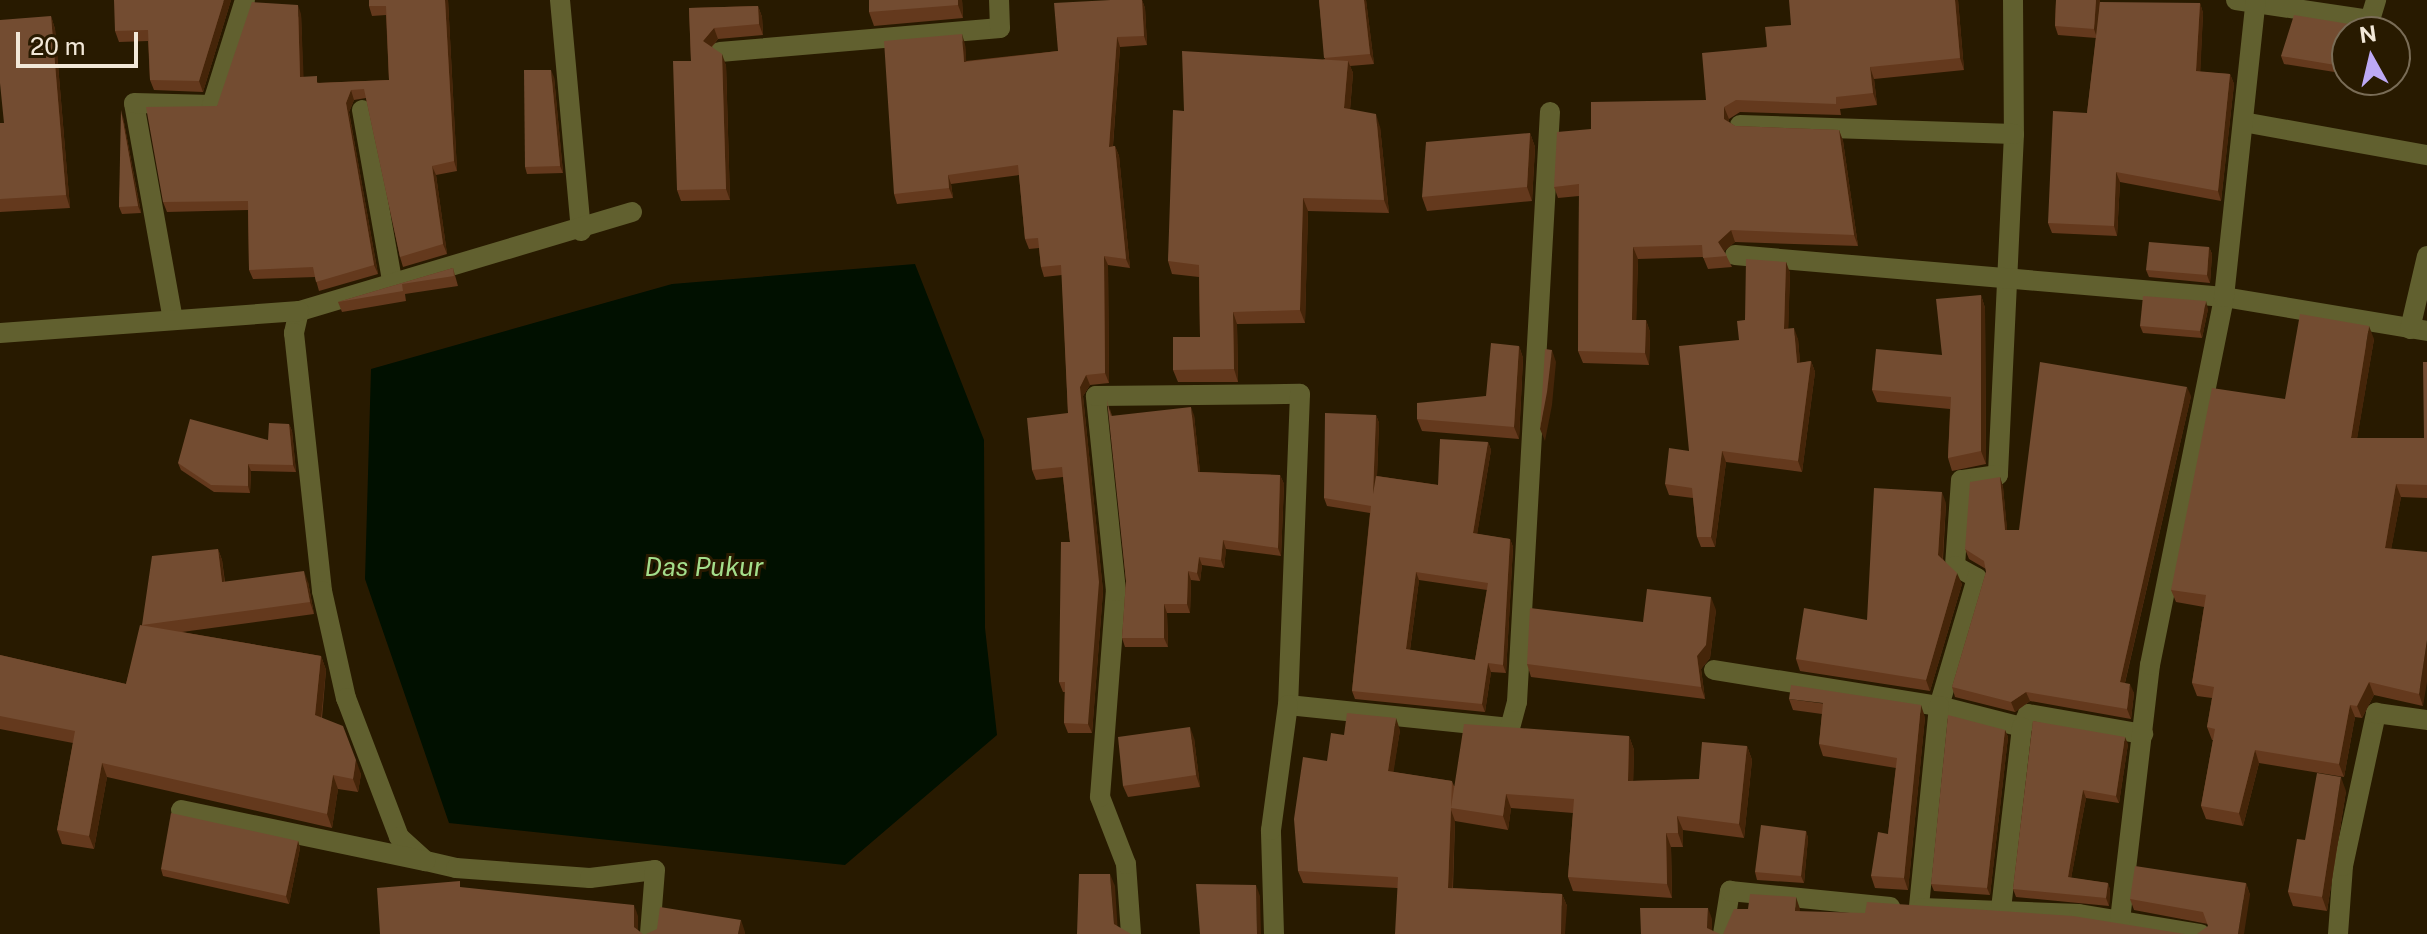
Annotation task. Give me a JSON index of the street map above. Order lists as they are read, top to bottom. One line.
{"water":["Das Pukur"],"scale_bar":"20 m","north":"top"}
